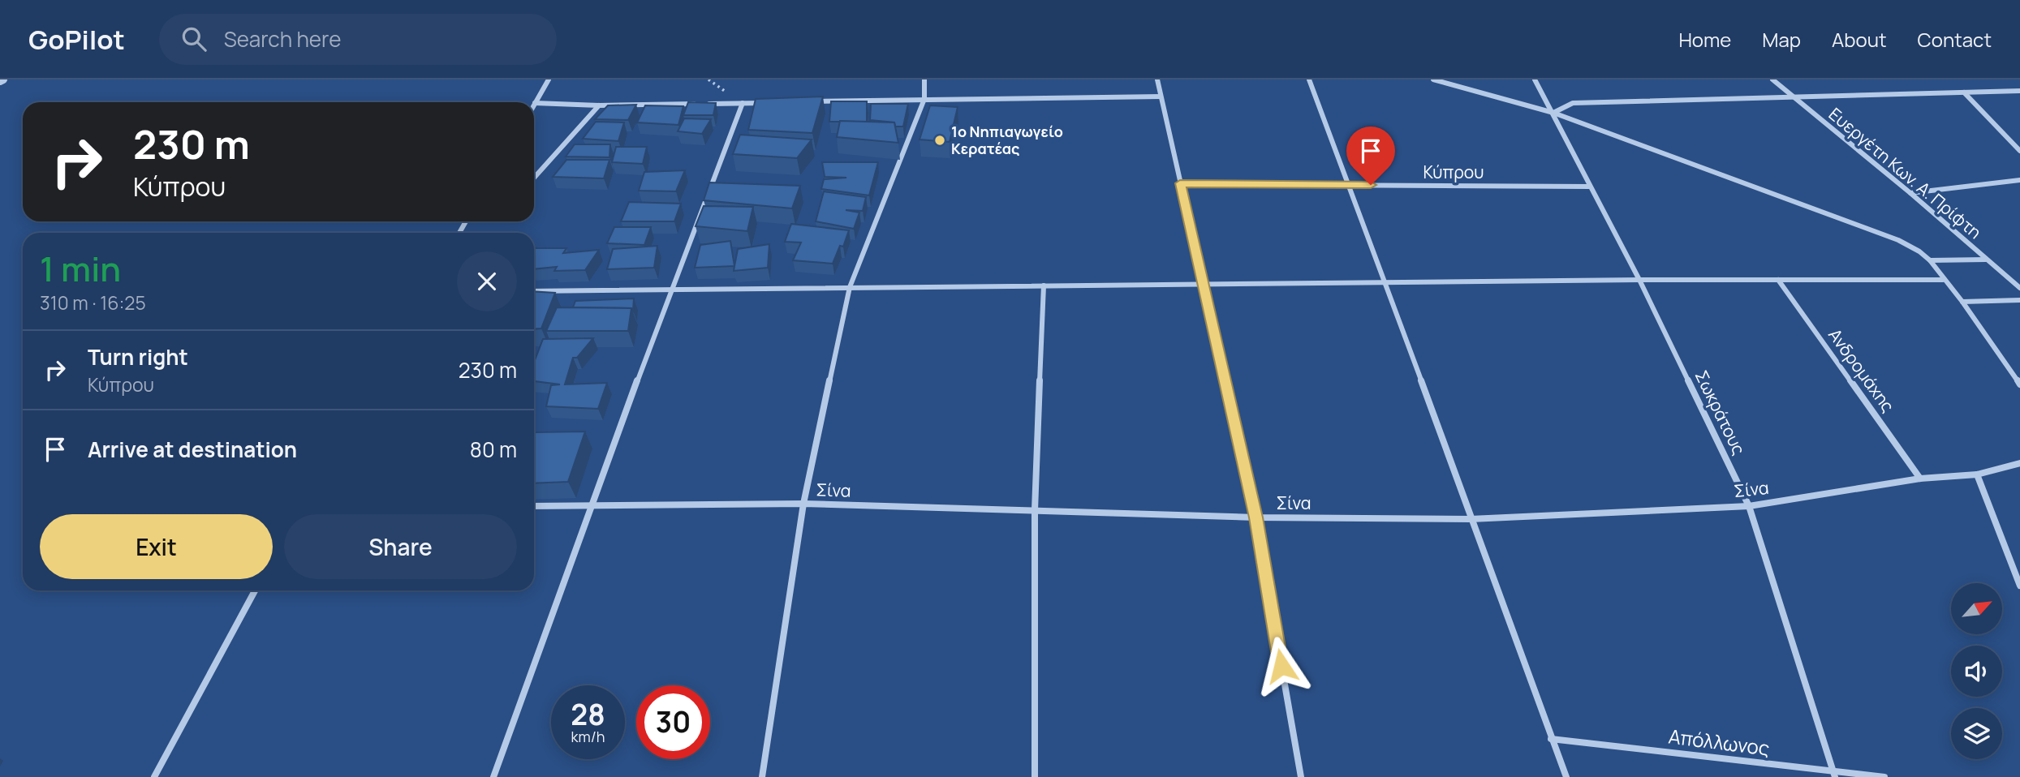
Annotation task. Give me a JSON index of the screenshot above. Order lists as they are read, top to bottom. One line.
{"streets":{"street":["Κύπρου","Ευεργέτη Κων. Α. Πρίφτη","Ανδρομάχης","Σωκράτους","Σίνα","Απόλλωνος"]},"crossings":[["Κύπρου","Σωκράτους"],["Ανδρομάχης","Σίνα"],["Σωκράτους","Σίνα"],["Σωκράτους","Απόλλωνος"]],"places":["1ο Νηπιαγωγείο Κερατέας"],"north":"top right","page":{"header":"GoPilot","search":"Search here","nav":["Home","Map","About","Contact"],"turn":["230 m","Κύπρου"],"heading":["1 min","310 m · 16:25"],"list":[{"name":"Turn right","note":"Κύπρου","value":"230 m"},{"name":"Arrive at destination","value":"80 m"}],"buttons":["Exit","Share"],"speed":"28 km/h","limit":"30"}}
